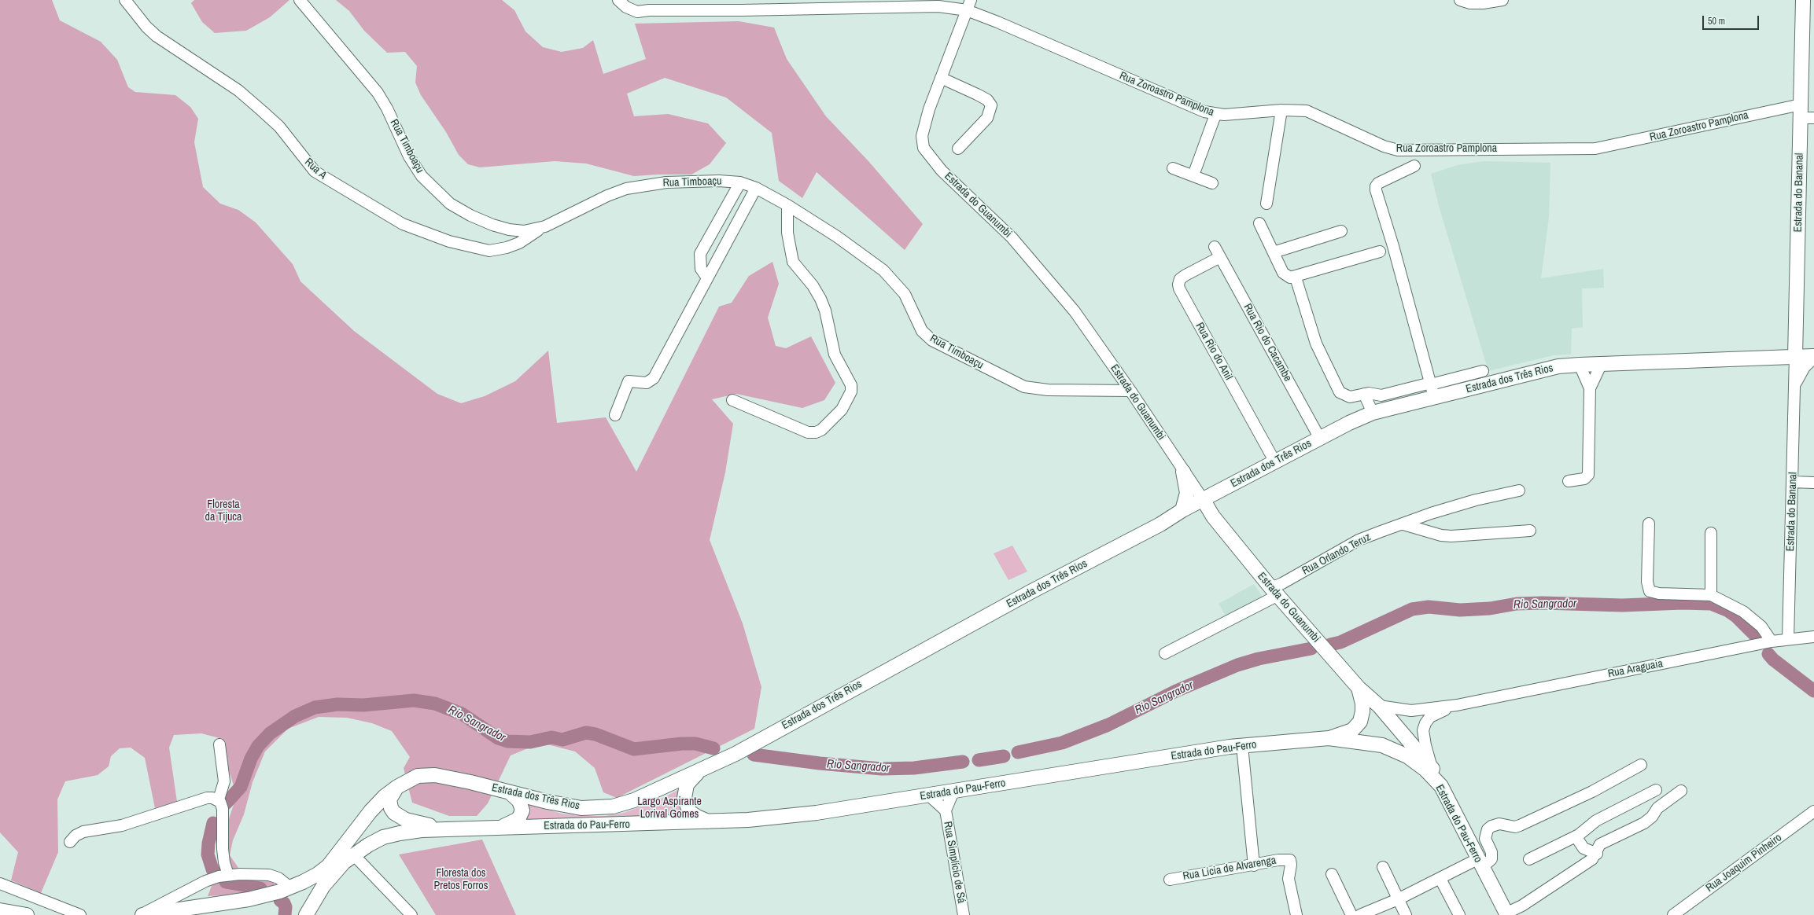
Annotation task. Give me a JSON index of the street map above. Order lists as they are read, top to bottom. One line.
{"streets":{"main road":["Estrada do Bananal","Estrada do Guanumbi","Estrada dos Três Rios","Estrada do Pau-Ferro"],"street":["Rua Zoroastro Pamplona","Rua Timboaçu","Rua A","Rua Rio do Cacambe","Rua Rio do Anil","Rua Orlando Teruz","Rua Araguaia","Rua Simplício de Sá","Rua Joaquim Pinheiro","Rua Licia de Alvarenga"]},"crossings":[["Rua Zoroastro Pamplona","Estrada do Bananal"],["Rua Zoroastro Pamplona","Estrada do Guanumbi"],["Rua Timboaçu","Rua A"],["Rua Timboaçu","Estrada do Guanumbi"],["Estrada do Bananal","Estrada dos Três Rios"],["Estrada do Bananal","Rua Araguaia"],["Estrada do Guanumbi","Estrada dos Três Rios"],["Estrada do Guanumbi","Rua Orlando Teruz"],["Estrada do Guanumbi","Rua Araguaia"],["Estrada do Guanumbi","Estrada do Pau-Ferro"],["Rua Rio do Cacambe","Rua Rio do Anil"],["Rua Rio do Cacambe","Estrada dos Três Rios"],["Rua Rio do Anil","Estrada dos Três Rios"],["Estrada dos Três Rios","Estrada do Pau-Ferro"],["Estrada do Pau-Ferro","Rua Simplício de Sá"]],"water":["Rio Sangrador"],"parks":["Floresta da Tijuca","Largo Aspirante Lorival Gomes","Floresta dos Pretos Forros"],"scale_bar":"50 m"}
